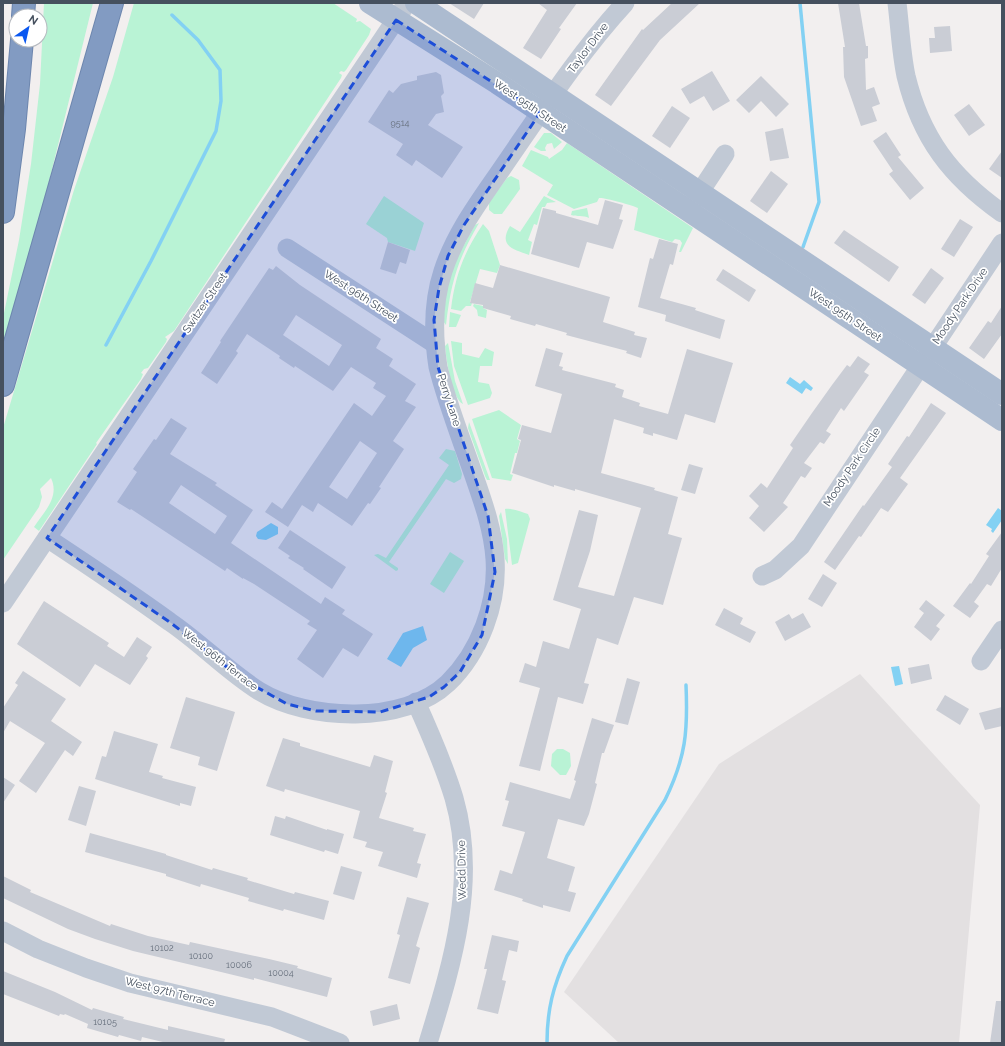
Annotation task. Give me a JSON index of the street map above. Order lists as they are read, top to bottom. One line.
{"streets":{"main road":["West 95th Street"],"street":["Taylor Drive","West 96th Street","Switzer Street","Moody Park Drive","Perry Lane","Moody Park Circle","West 96th Terrace","Wedd Drive","West 97th Terrace"]},"crossings":[["Taylor Drive","West 95th Street"],["Taylor Drive","Perry Lane"],["West 95th Street","Switzer Street"],["West 95th Street","Moody Park Drive"],["West 95th Street","Perry Lane"],["West 95th Street","Moody Park Circle"],["West 96th Street","Perry Lane"],["Switzer Street","West 96th Terrace"],["Moody Park Drive","Moody Park Circle"],["Perry Lane","West 96th Terrace"],["Perry Lane","Wedd Drive"],["West 96th Terrace","Wedd Drive"]],"house_numbers":["9514","10102","10100","10006","10004","10105"],"north":"top right"}
